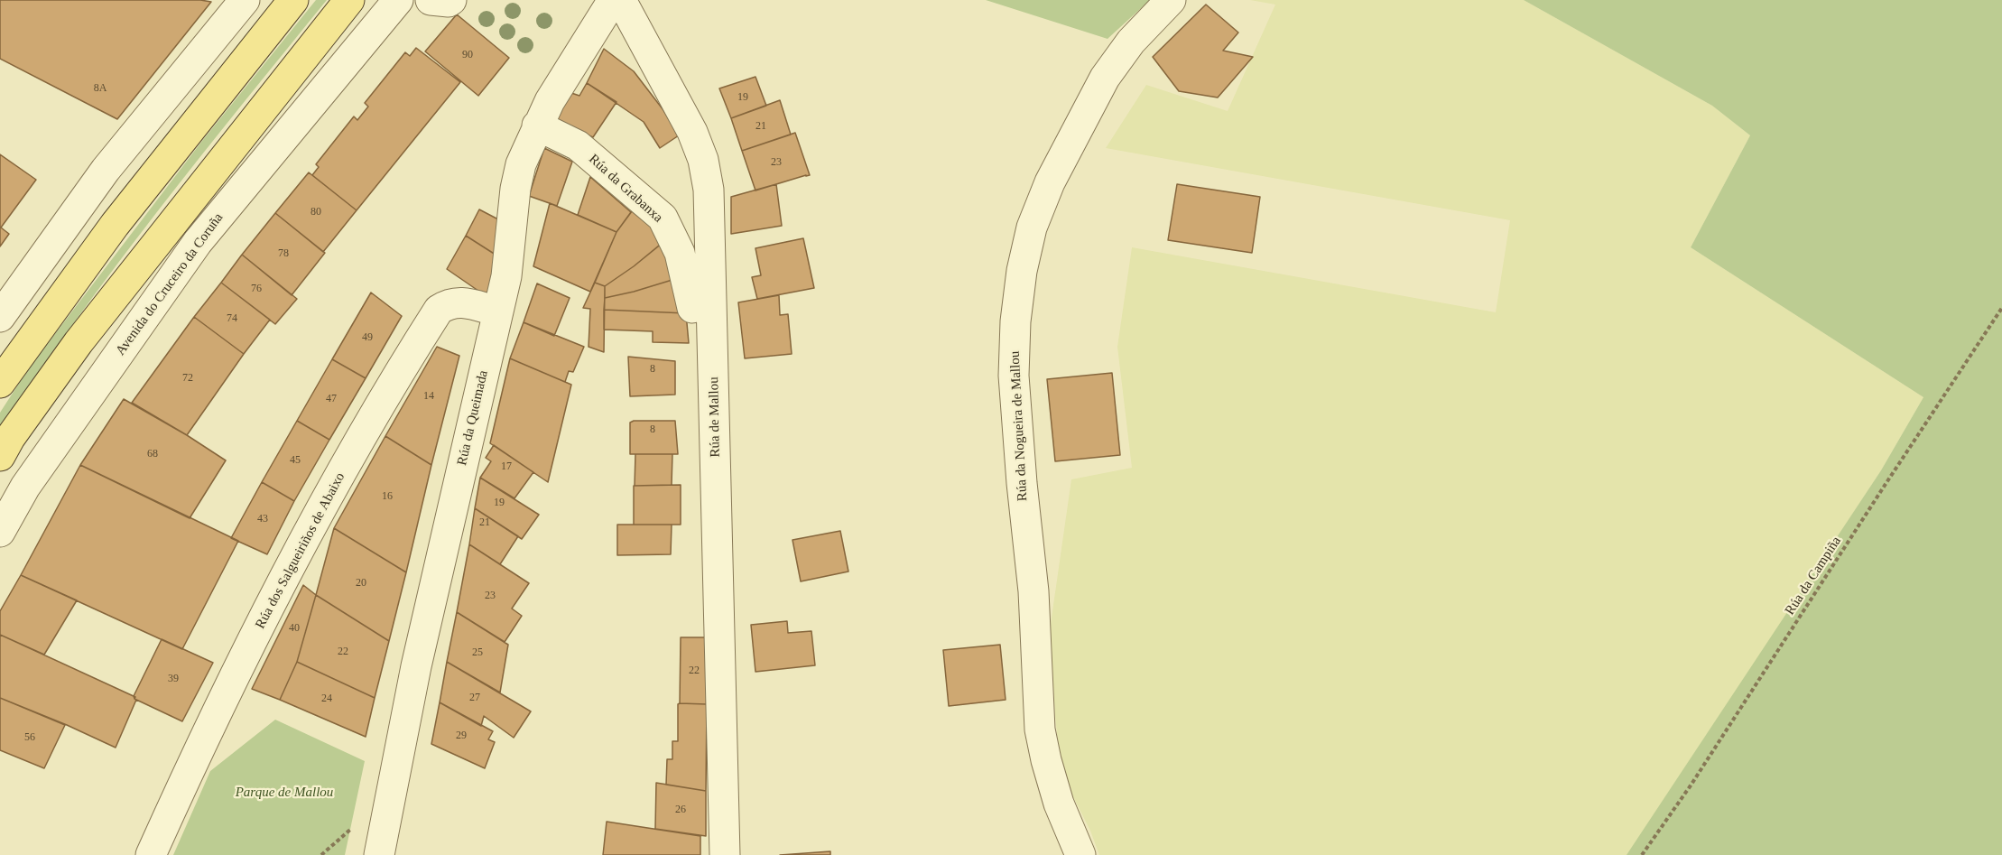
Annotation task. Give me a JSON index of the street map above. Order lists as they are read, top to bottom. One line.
{"streets":{"street":["Rúa da Grabanxa","Avenida do Cruceiro da Coruña","Rúa de Mallou","Rúa da Queimada","Rúa da Nogueira de Mallou","Rúa dos Salgueiriños de Abaixo"],"path":["Rúa da Campiña"]},"crossings":[["Rúa da Grabanxa","Rúa da Queimada"],["Rúa da Queimada","Rúa dos Salgueiriños de Abaixo"]],"parks":["Parque de Mallou"],"house_numbers":["90","8A","19","21","23","80","78","76","74","49","8","72","14","47","8","68","45","17","16","19","43","21","20","23","40","22","25","22","39","27","24","29","56","26"]}
